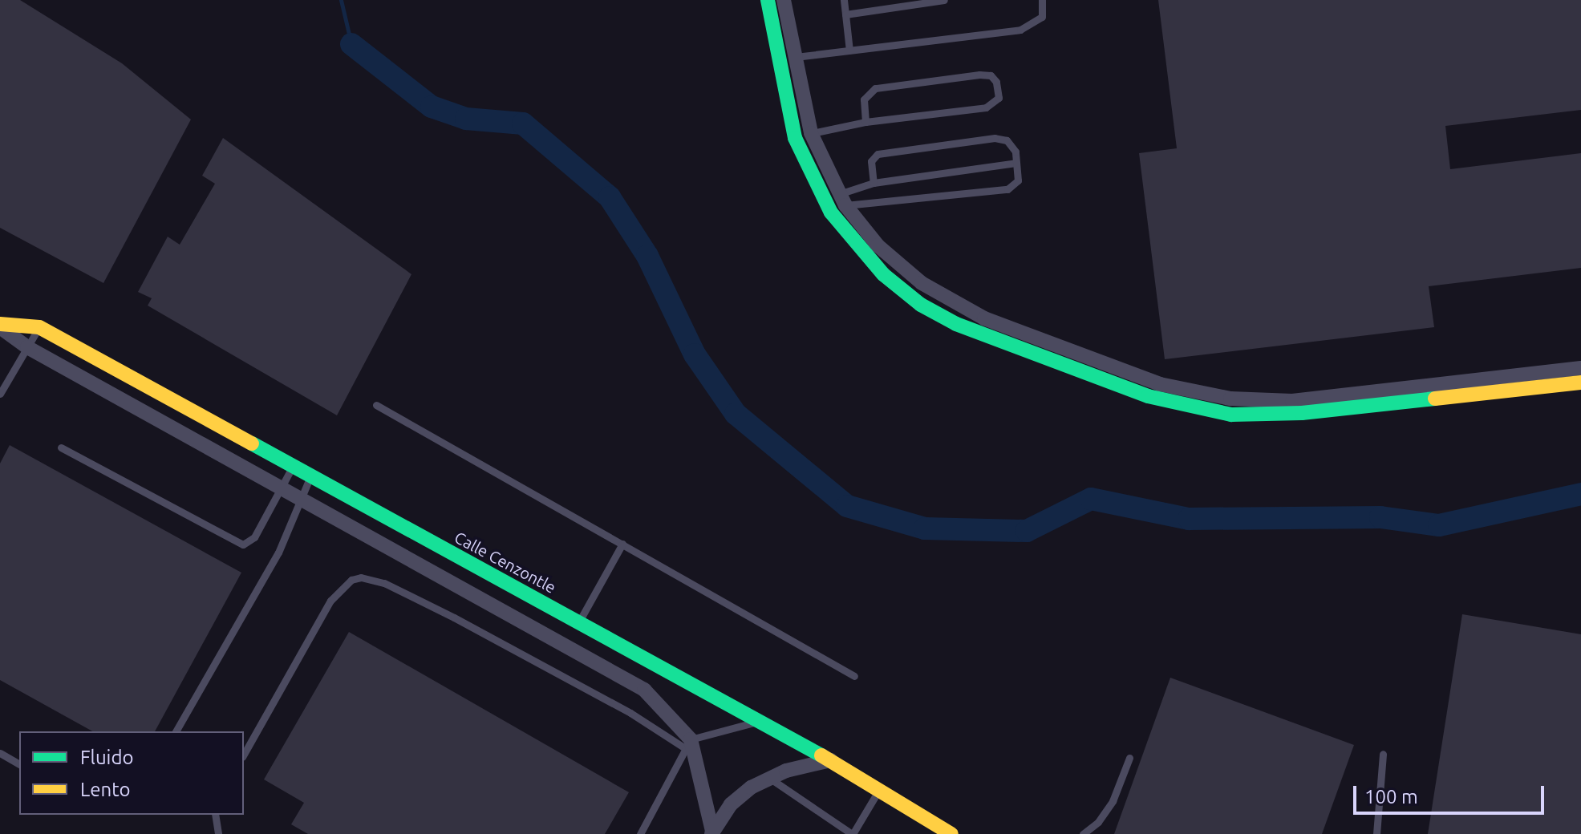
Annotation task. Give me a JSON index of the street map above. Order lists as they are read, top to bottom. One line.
{"streets":{"street":["Calle Cenzontle"]},"legend":["Fluido","Lento"],"scale_bar":"100 m"}
